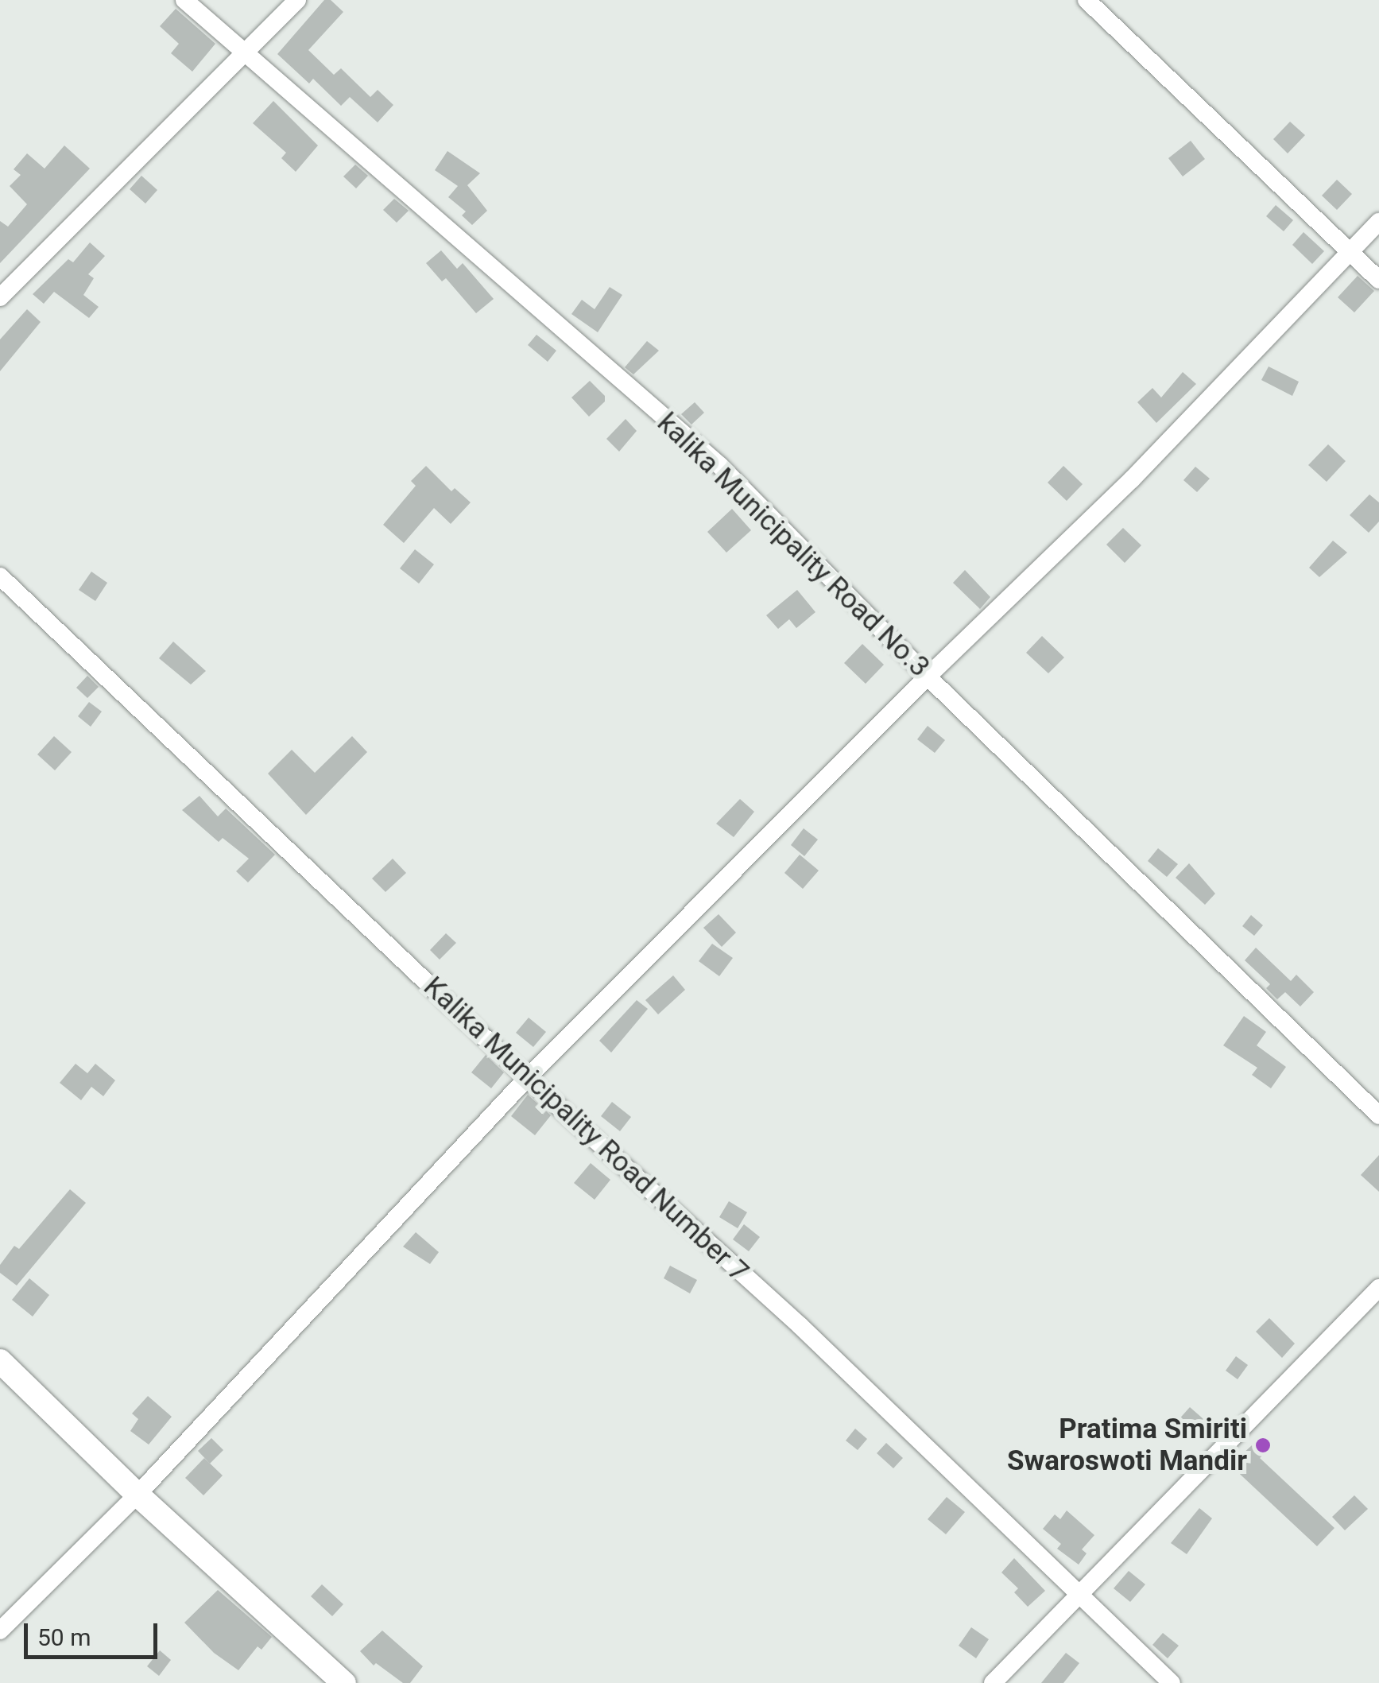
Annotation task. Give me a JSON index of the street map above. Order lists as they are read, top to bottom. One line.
{"streets":{"street":["kalika Municipality Road No.3","Kalika Municipality Road Number 7"]},"places":["Pratima Smiriti Swaroswoti Mandir"],"scale_bar":"50 m"}
